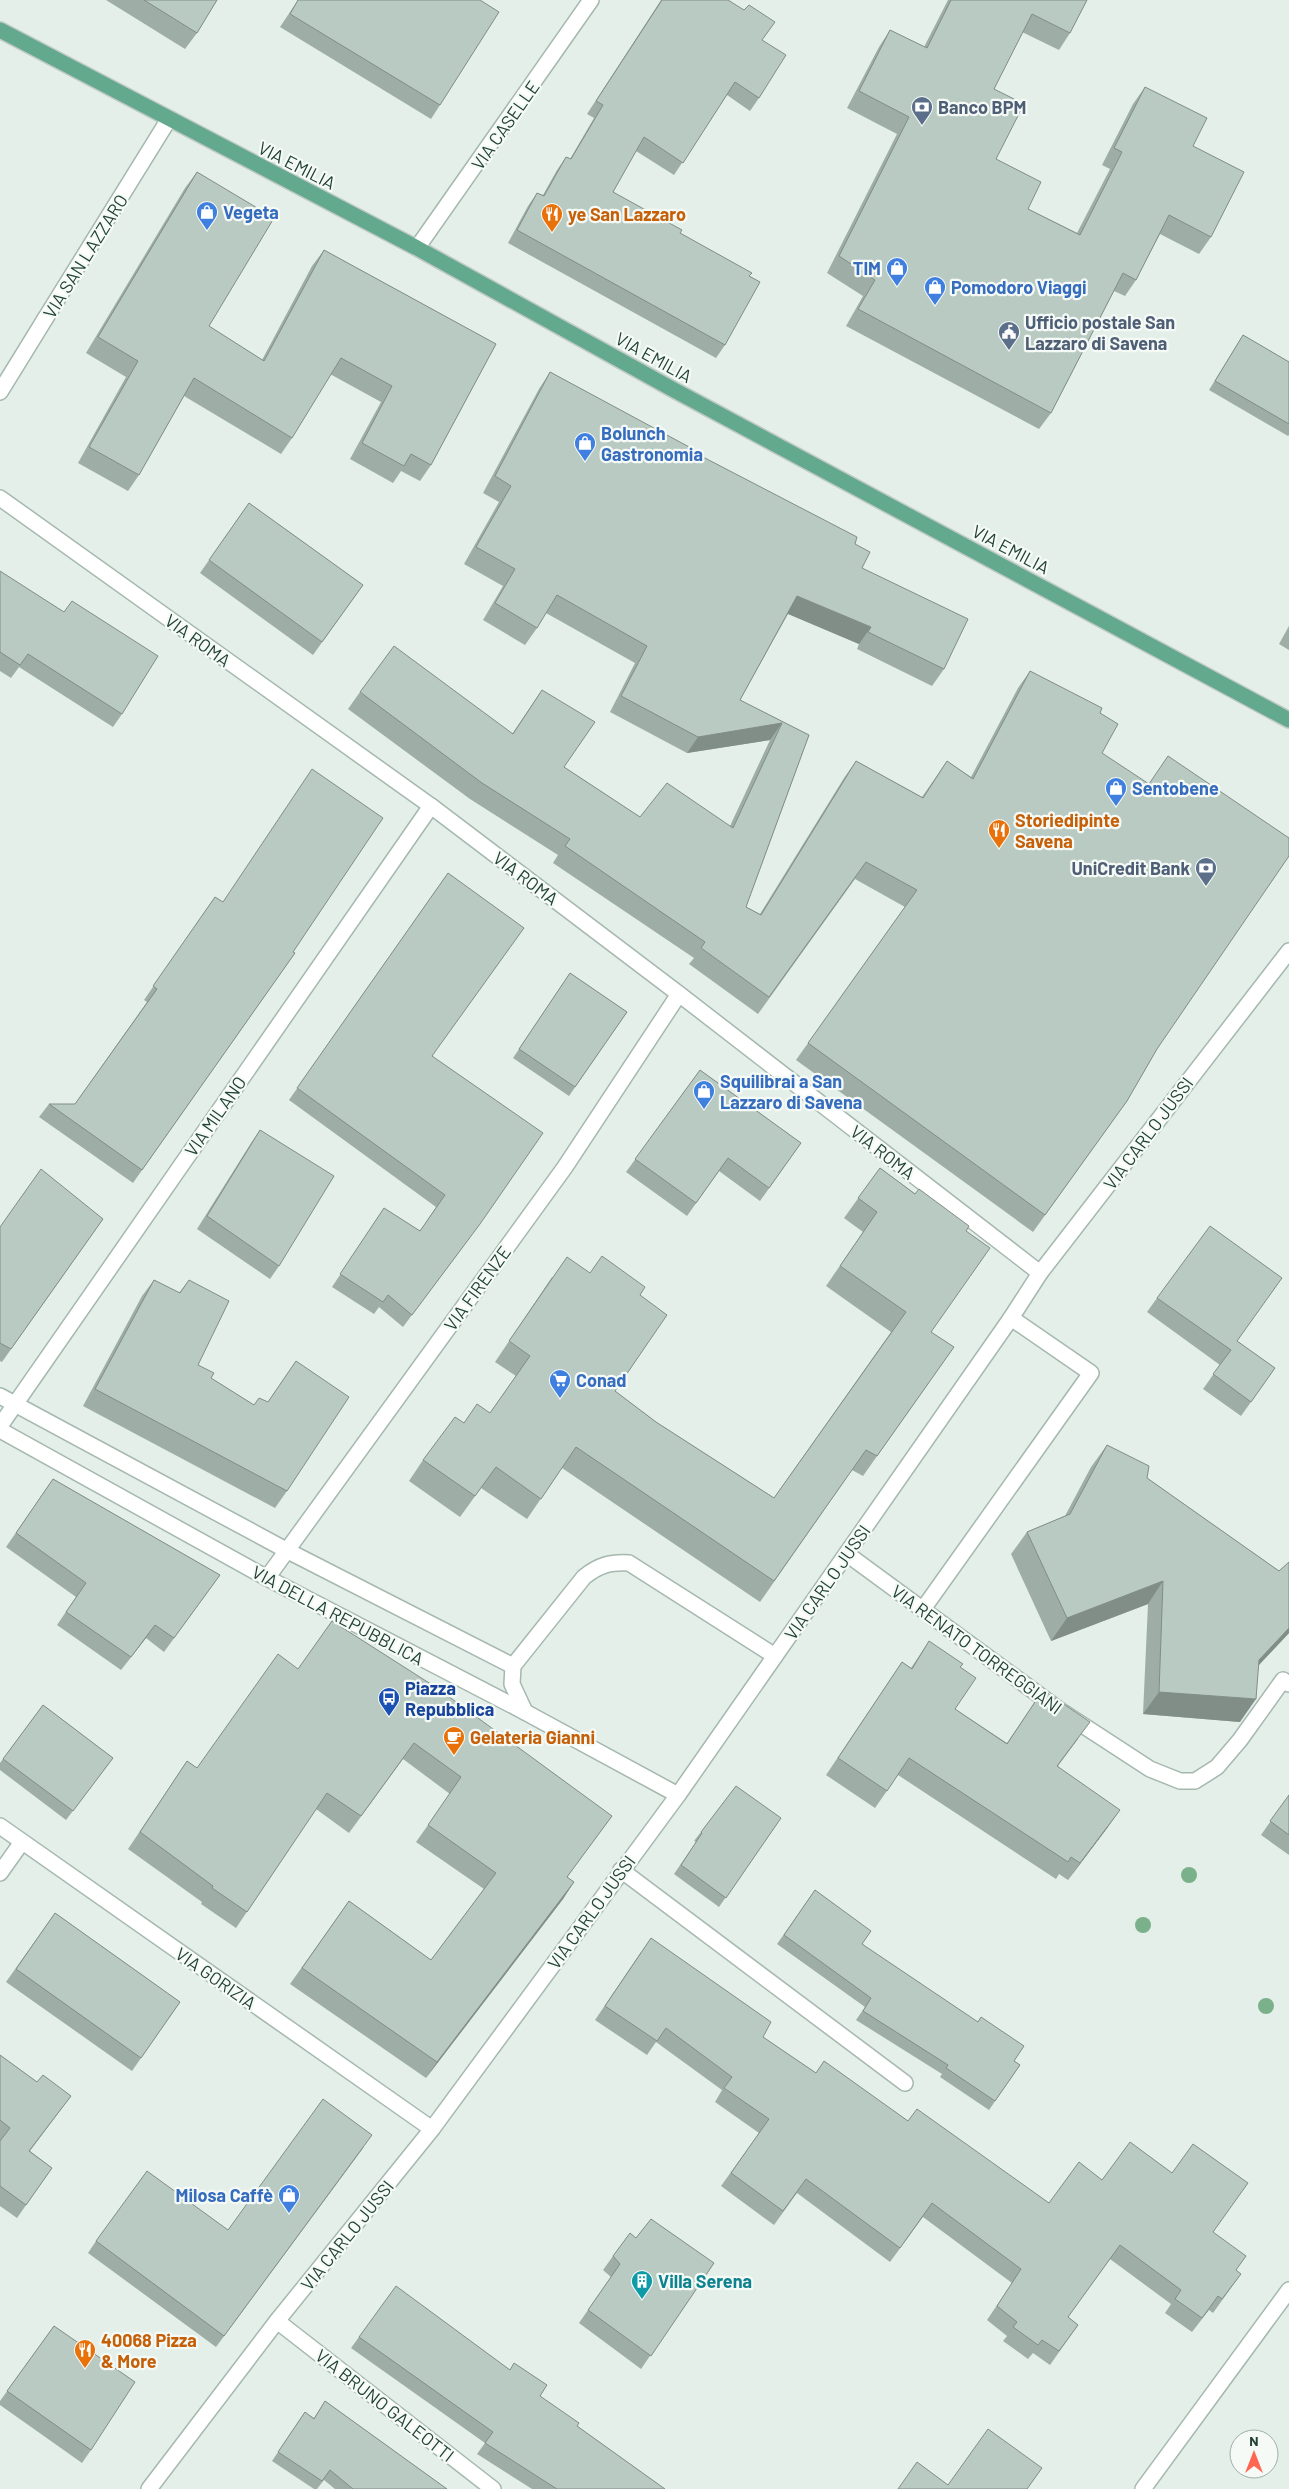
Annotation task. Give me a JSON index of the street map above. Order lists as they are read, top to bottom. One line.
{"streets":{"main road":["VIA EMILIA"],"street":["VIA CASELLE","VIA SAN LAZZARO","VIA ROMA","VIA MILANO","VIA CARLO JUSSI","VIA FIRENZE","VIA DELLA REPUBBLICA","VIA RENATO TORREGGIANI","VIA GORIZIA","VIA BRUNO GALEOTTI"]},"crossings":[["VIA CASELLE","VIA EMILIA"],["VIA EMILIA","VIA SAN LAZZARO"],["VIA ROMA","VIA MILANO"],["VIA ROMA","VIA CARLO JUSSI"],["VIA ROMA","VIA FIRENZE"],["VIA MILANO","VIA DELLA REPUBBLICA"],["VIA CARLO JUSSI","VIA DELLA REPUBBLICA"],["VIA CARLO JUSSI","VIA RENATO TORREGGIANI"],["VIA CARLO JUSSI","VIA GORIZIA"],["VIA CARLO JUSSI","VIA BRUNO GALEOTTI"],["VIA FIRENZE","VIA DELLA REPUBBLICA"]],"places":{"bank":["Banco BPM","UniCredit Bank"],"shop":["Vegeta","TIM","Pomodoro Viaggi","Bolunch Gastronomia","Sentobene","Squilibrai a San Lazzaro di Savena","Milosa Caffè"],"restaurant":["ye San Lazzaro","Storiedipinte Savena","40068 Pizza & More"],"public building":["Ufficio postale San Lazzaro di Savena"],"supermarket":["Conad"],"bus stop":["Piazza Repubblica"],"cafe":["Gelateria Gianni"],"building":["Villa Serena"]},"north":"top"}
